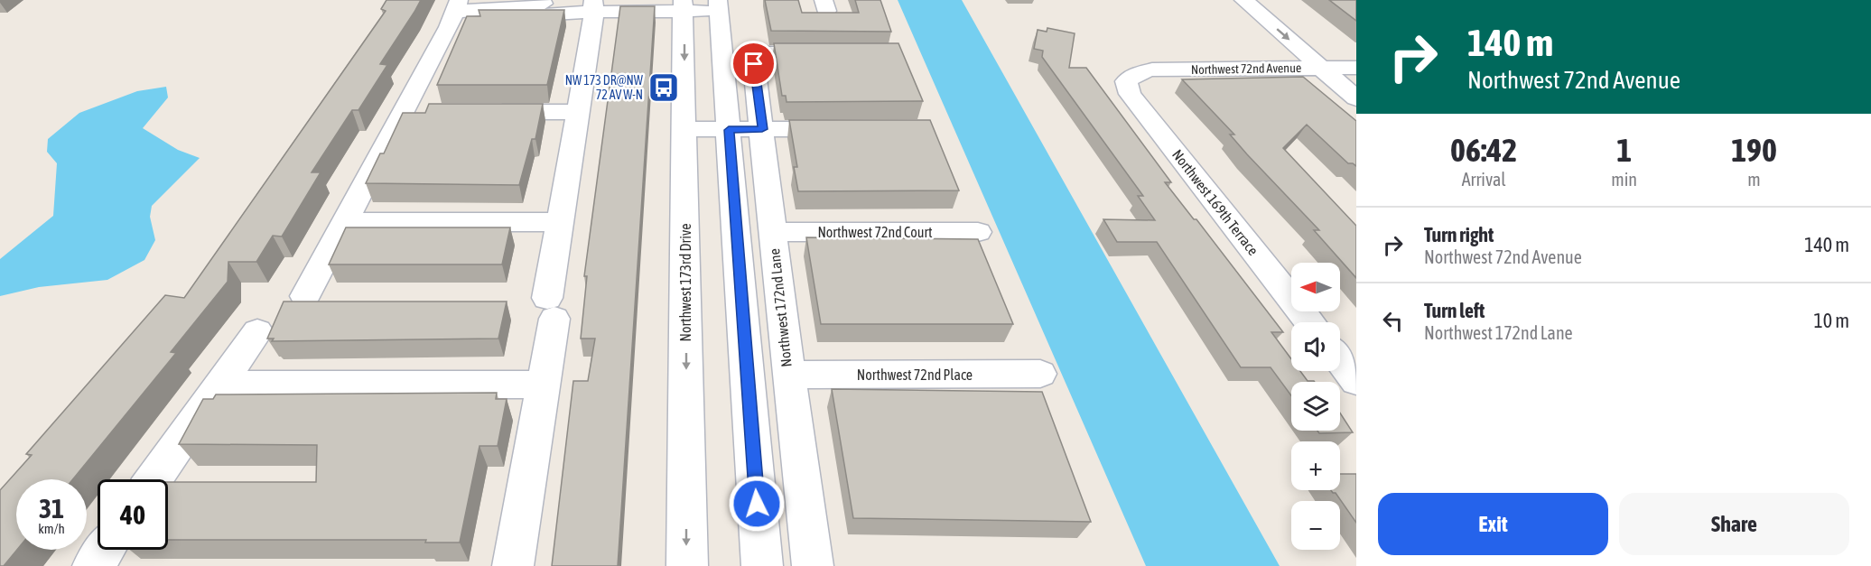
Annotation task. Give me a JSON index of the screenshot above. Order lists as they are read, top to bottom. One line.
{"streets":{"street":["Northwest 72nd Avenue","Northwest 169th Terrace","Northwest 72nd Court","Northwest 173rd Drive","Northwest 172nd Lane","Northwest 72nd Place"]},"crossings":[["Northwest 72nd Avenue","Northwest 169th Terrace"],["Northwest 72nd Court","Northwest 172nd Lane"],["Northwest 172nd Lane","Northwest 72nd Place"]],"places":{"bus stop":["NW 173 DR@NW 72 AV W-N"]},"north":"left","page":{"turn":["140 m","Northwest 72nd Avenue"],"eta":["06:42","Arrival","1","min","190","m"],"list":[{"name":"Turn right","note":"Northwest 72nd Avenue","value":"140 m"},{"name":"Turn left","note":"Northwest 172nd Lane","value":"10 m"}],"map_buttons":["+","−"],"speed":"31 km/h","limit":"40","buttons":["Exit","Share"]}}
